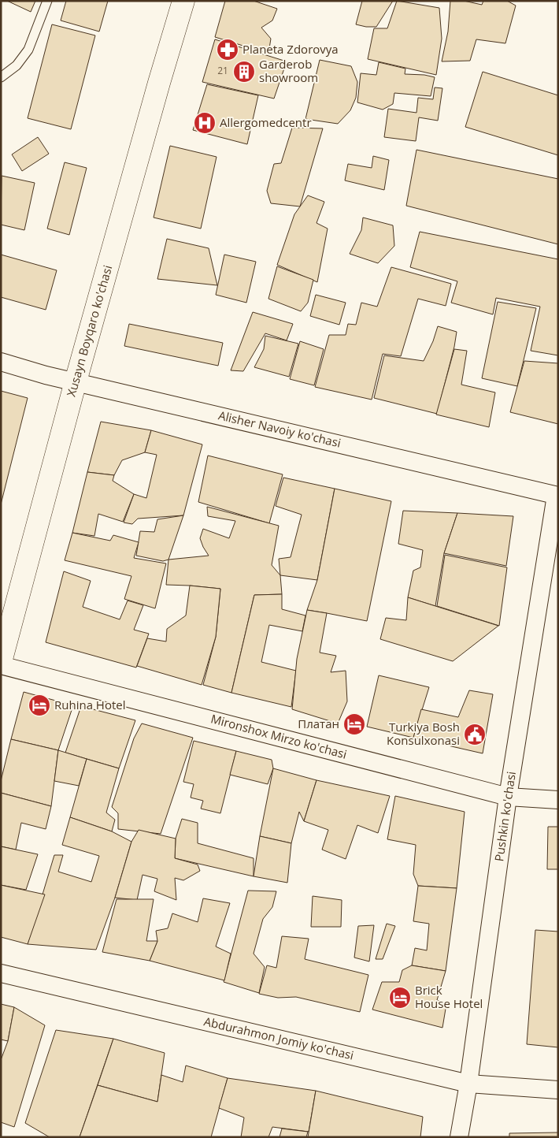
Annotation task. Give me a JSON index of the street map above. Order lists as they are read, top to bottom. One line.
{"streets":{"main road":["Xusayn Boyqaro ko'chasi"],"street":["Alisher Navoiy ko'chasi","Mironshox Mirzo ko'chasi","Pushkin ko'chasi","Abdurahmon Jomiy ko'chasi"]},"crossings":[["Xusayn Boyqaro ko'chasi","Alisher Navoiy ko'chasi"],["Xusayn Boyqaro ko'chasi","Mironshox Mirzo ko'chasi"],["Alisher Navoiy ko'chasi","Pushkin ko'chasi"],["Mironshox Mirzo ko'chasi","Pushkin ko'chasi"],["Pushkin ko'chasi","Abdurahmon Jomiy ko'chasi"]],"places":{"pharmacy":["Planeta Zdorovya"],"building":["Garderob showroom"],"hospital":["Allergomedcentr"],"hotel":["Ruhina Hotel","Платан","Brick House Hotel"],"public building":["Turkiya Bosh Konsulxonasi"]},"house_numbers":["21"]}
